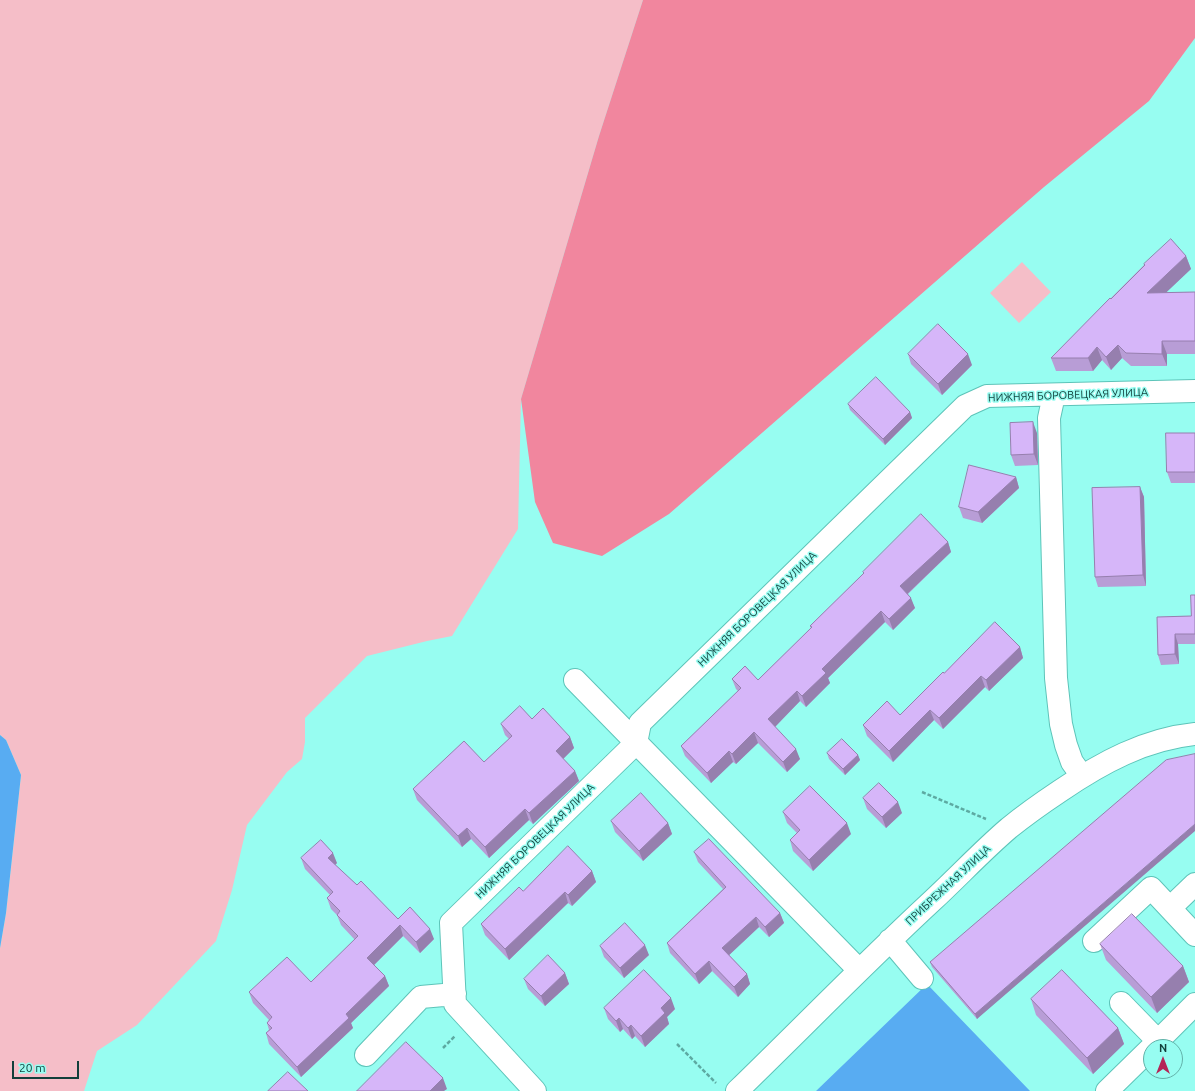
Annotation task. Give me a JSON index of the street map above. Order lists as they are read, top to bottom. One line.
{"streets":{"street":["НИЖНЯЯ БОРОВЕЦКАЯ УЛИЦА","ПРИБРЕЖНАЯ УЛИЦА"]},"scale_bar":"20 m","north":"top"}
